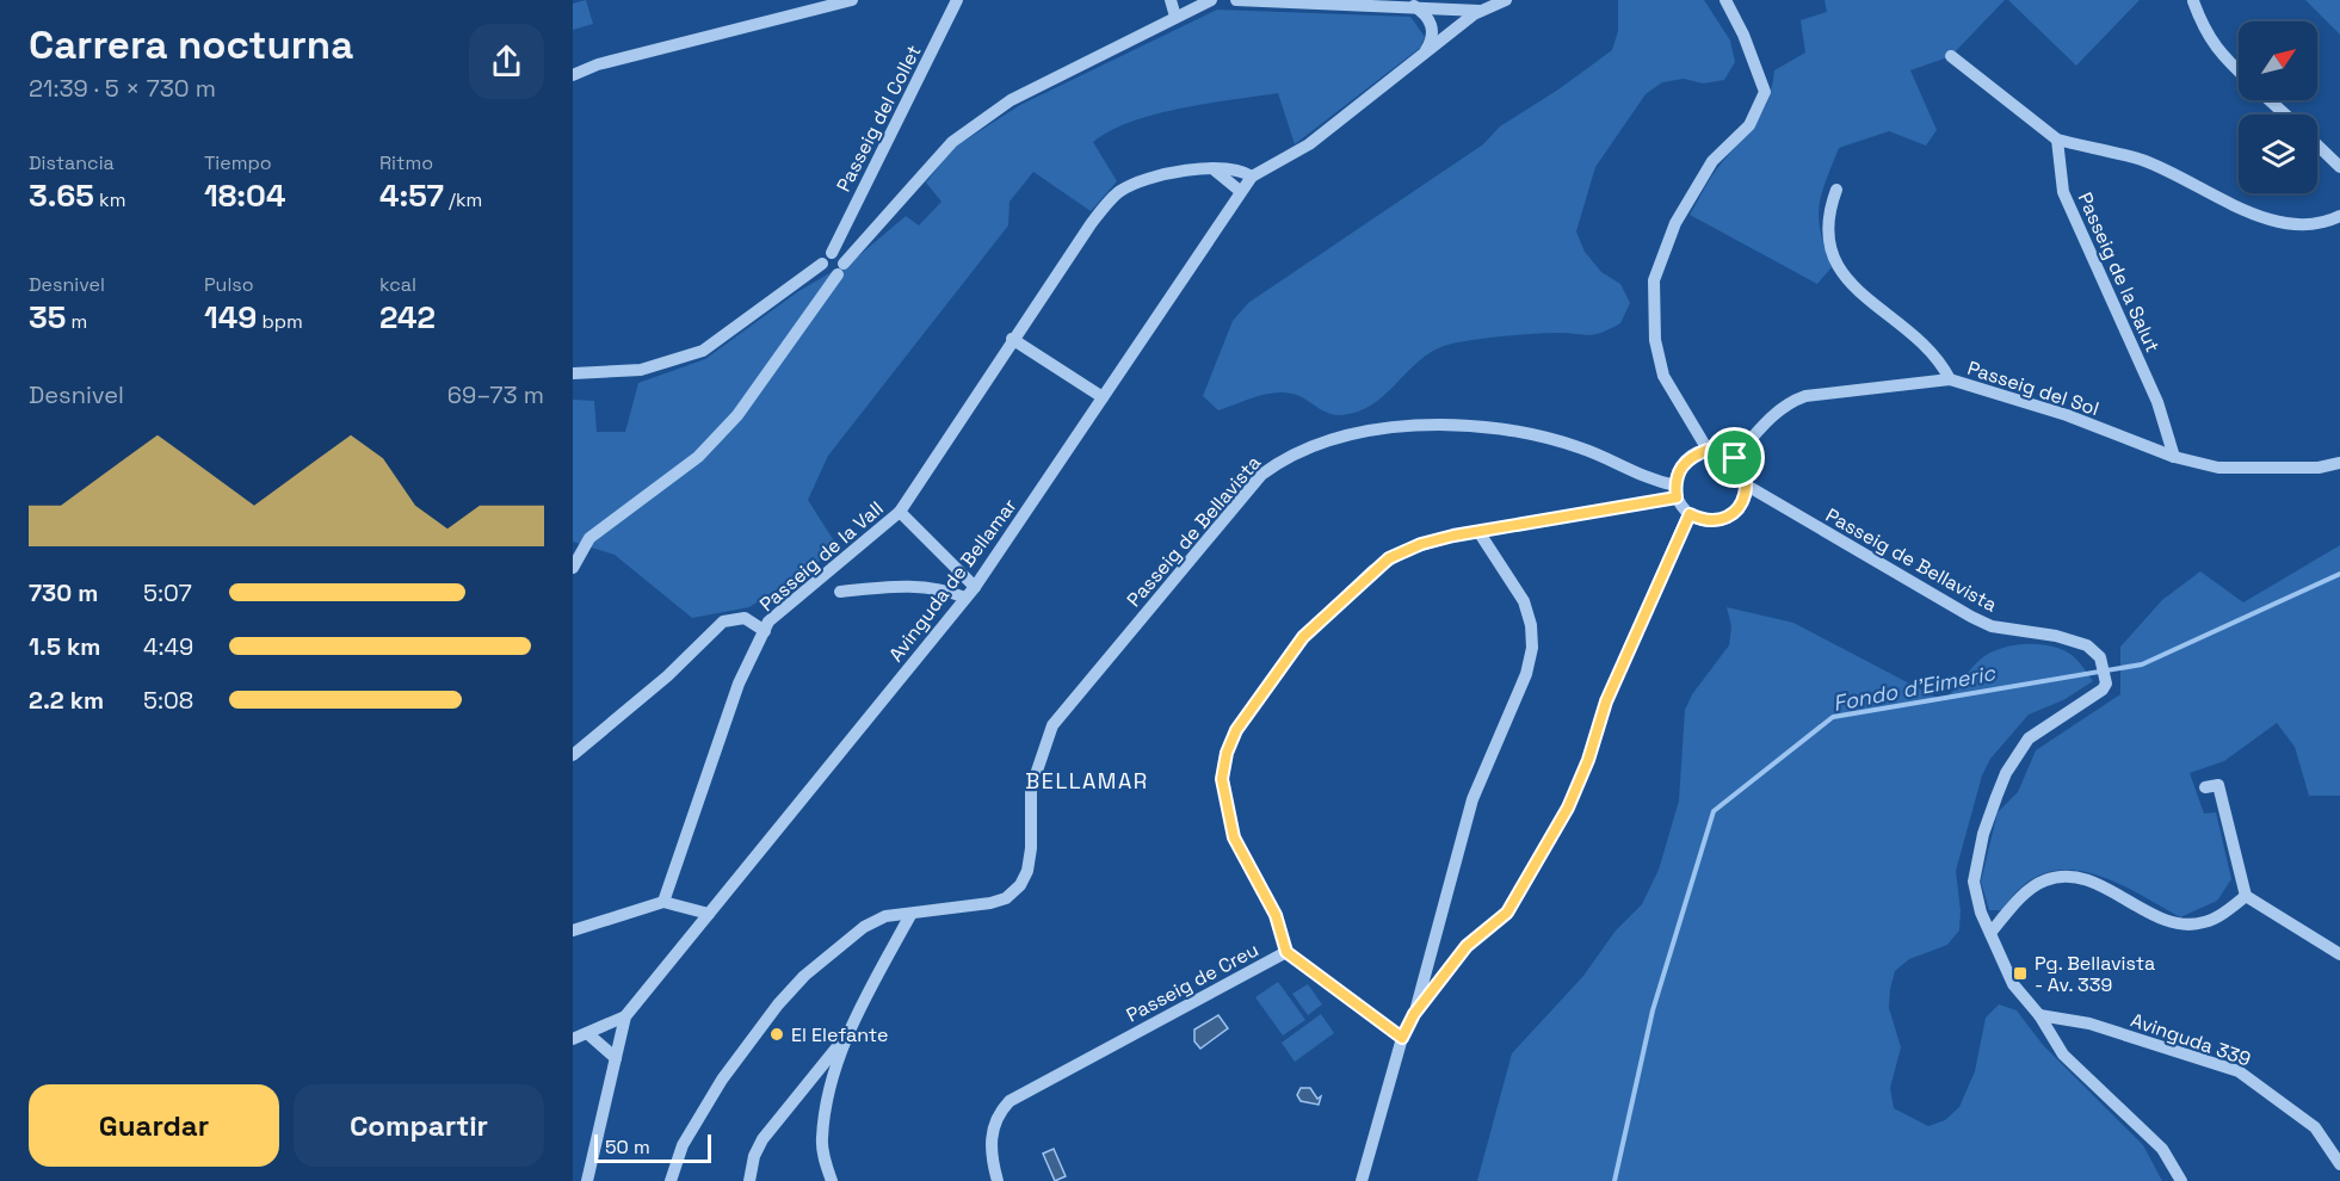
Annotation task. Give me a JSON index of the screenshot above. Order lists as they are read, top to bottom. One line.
{"streets":{"street":["Passeig del Collet","Passeig de la Salut","Passeig del Sol","Passeig de Bellavista","Passeig de la Vall","Avinguda de Bellamar","Passeig de Creu","Avinguda 339"]},"crossings":[["Passeig de la Salut","Passeig del Sol"],["Passeig del Sol","Passeig de Bellavista"],["Passeig del Sol","Passeig de Creu"],["Passeig de Bellavista","Passeig de Creu"],["Passeig de Bellavista","Avinguda 339"],["Passeig de la Vall","Avinguda de Bellamar"]],"districts":["BELLAMAR"],"water":["Fondo d'Eimeric"],"places":{"transit":["Pg. Bellavista - Av. 339"],"other":["El Elefante"]},"scale_bar":"50 m","north":"top right","page":{"heading":["Carrera nocturna","21:39 · 5 × 730 m"],"stats":[["Distancia","3.65 km"],["Tiempo","18:04"],["Ritmo","4:57 /km"],["Desnivel","35 m"],["Pulso","149 bpm"],["kcal","242"]],"chart":["Desnivel","69–73 m"],"list":[{"name":"730 m","note":"5:07"},{"name":"1.5 km","note":"4:49"},{"name":"2.2 km","note":"5:08"}],"buttons":["Guardar","Compartir"],"scale":"50 m"}}
